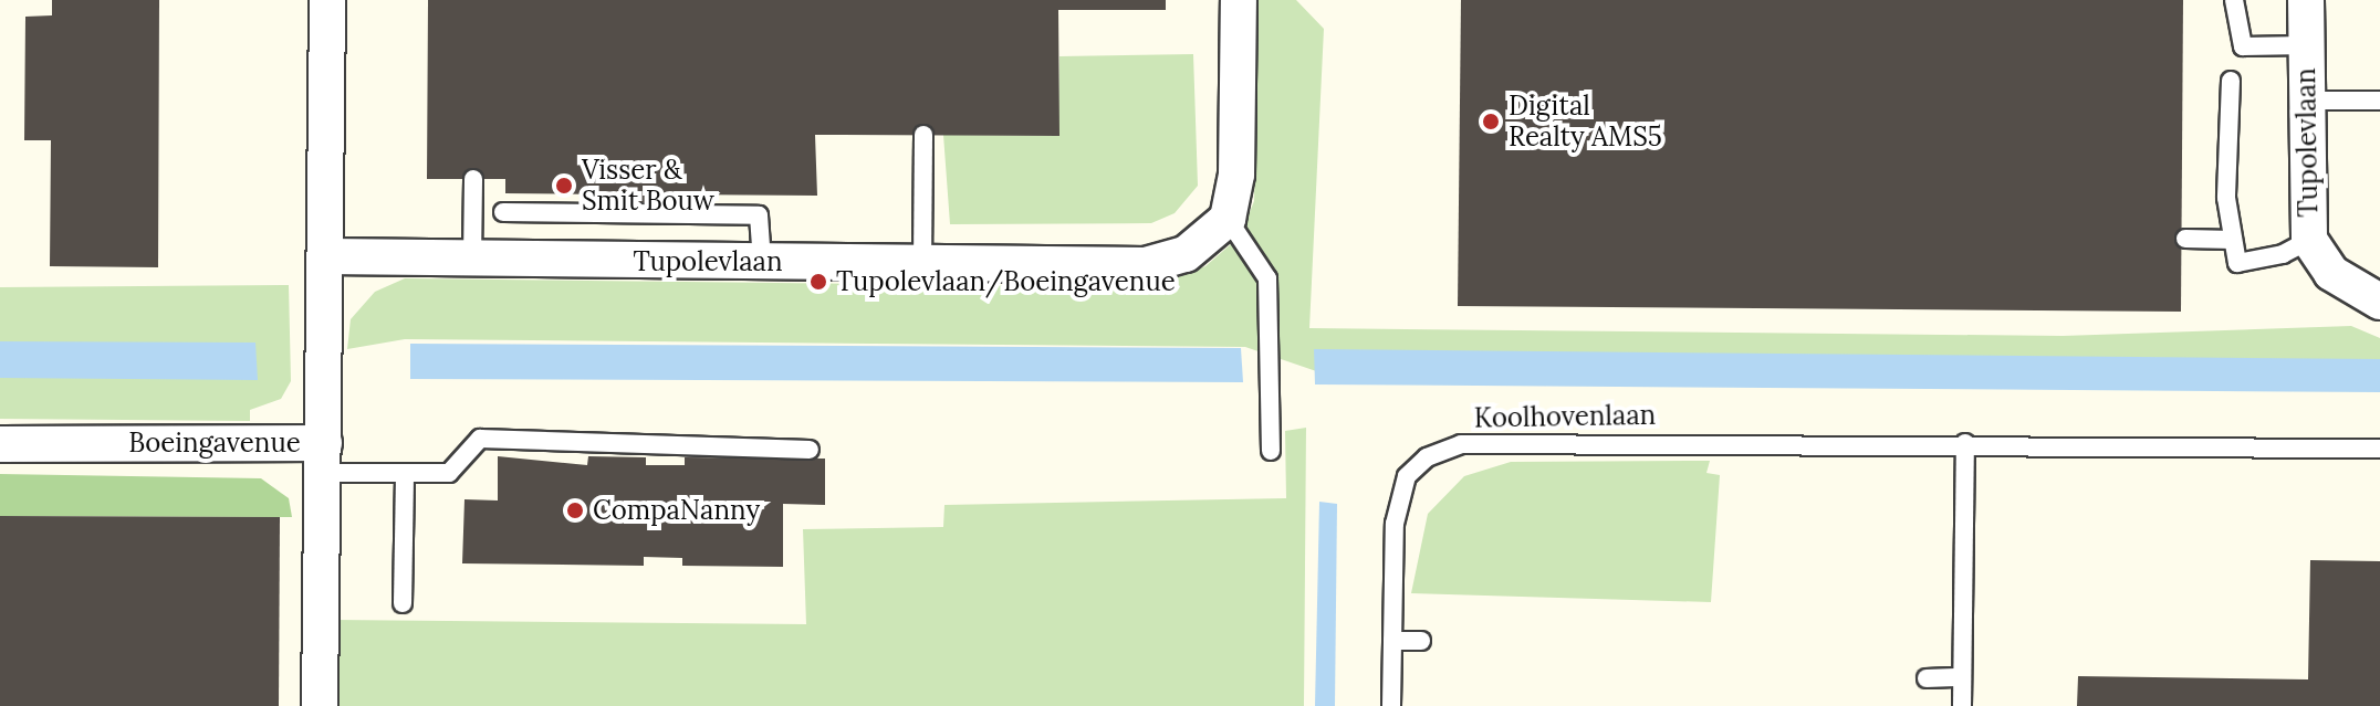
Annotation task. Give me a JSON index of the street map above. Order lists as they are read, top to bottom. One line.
{"streets":{"street":["Tupolevlaan","Boeingavenue"],"lane":["Koolhovenlaan"]},"places":["Digital Realty AMS5","Visser & Smit Bouw","Tupolevlaan/Boeingavenue","CompaNanny"]}
